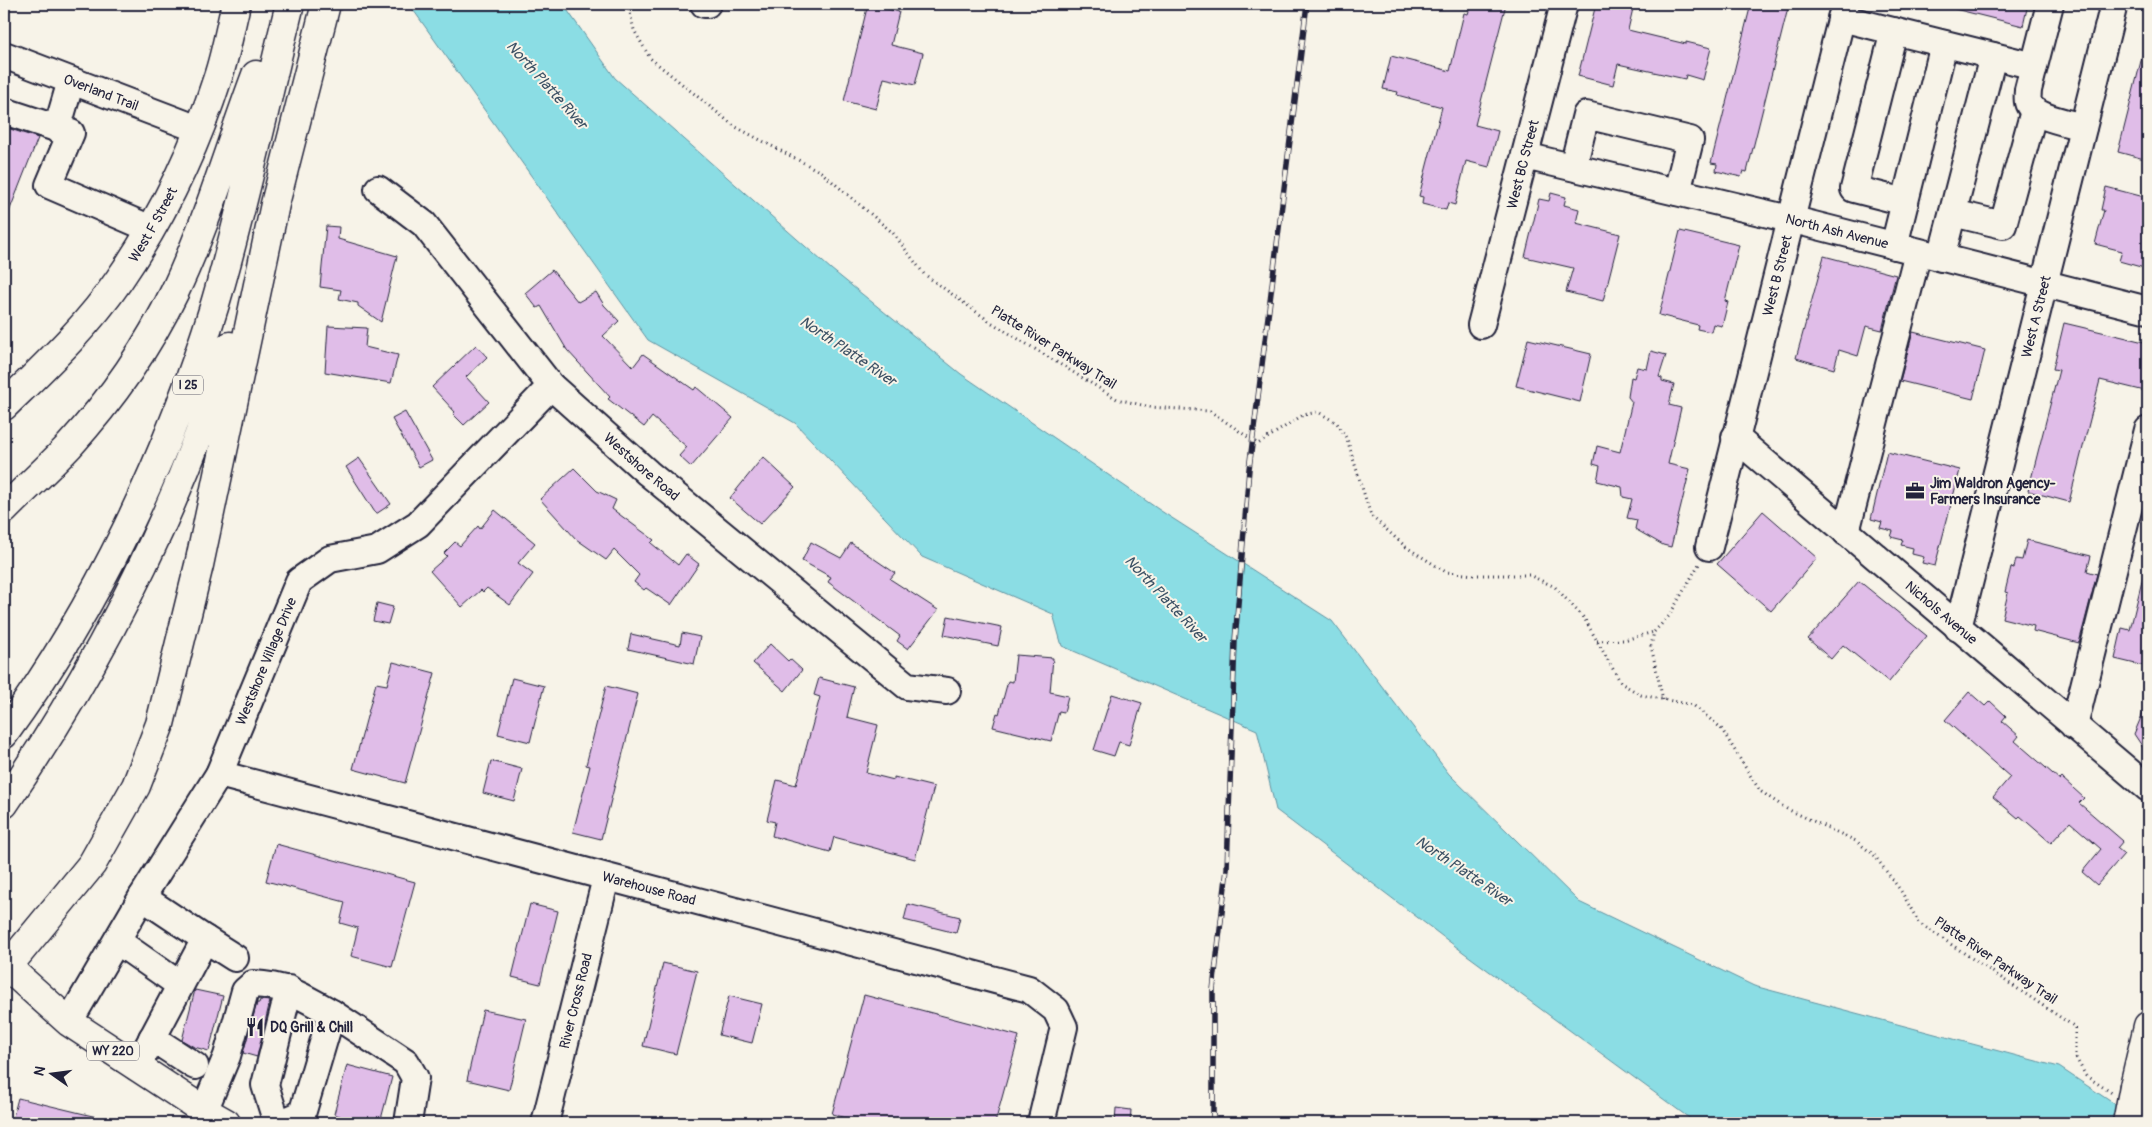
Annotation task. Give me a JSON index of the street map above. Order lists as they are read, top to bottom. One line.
{"streets":{"main road":["West F Street","I 25","WY 220"],"street":["Overland Trail","West BC Street","North Ash Avenue","West B Street","West A Street","Westshore Road","Nichols Avenue","Westshore Village Drive","Warehouse Road","River Cross Road"],"path":["Platte River Parkway Trail"]},"crossings":[["Overland Trail","West F Street"],["West BC Street","North Ash Avenue"],["North Ash Avenue","West B Street"],["North Ash Avenue","West A Street"],["West B Street","Nichols Avenue"],["West A Street","Nichols Avenue"],["Westshore Road","Westshore Village Drive"],["Westshore Village Drive","Warehouse Road"],["Westshore Village Drive","WY 220"],["Warehouse Road","River Cross Road"]],"water":["North Platte River"],"places":{"office":["Jim Waldron Agency- Farmers Insurance"],"restaurant":["DQ Grill & Chill"]},"north":"left"}
